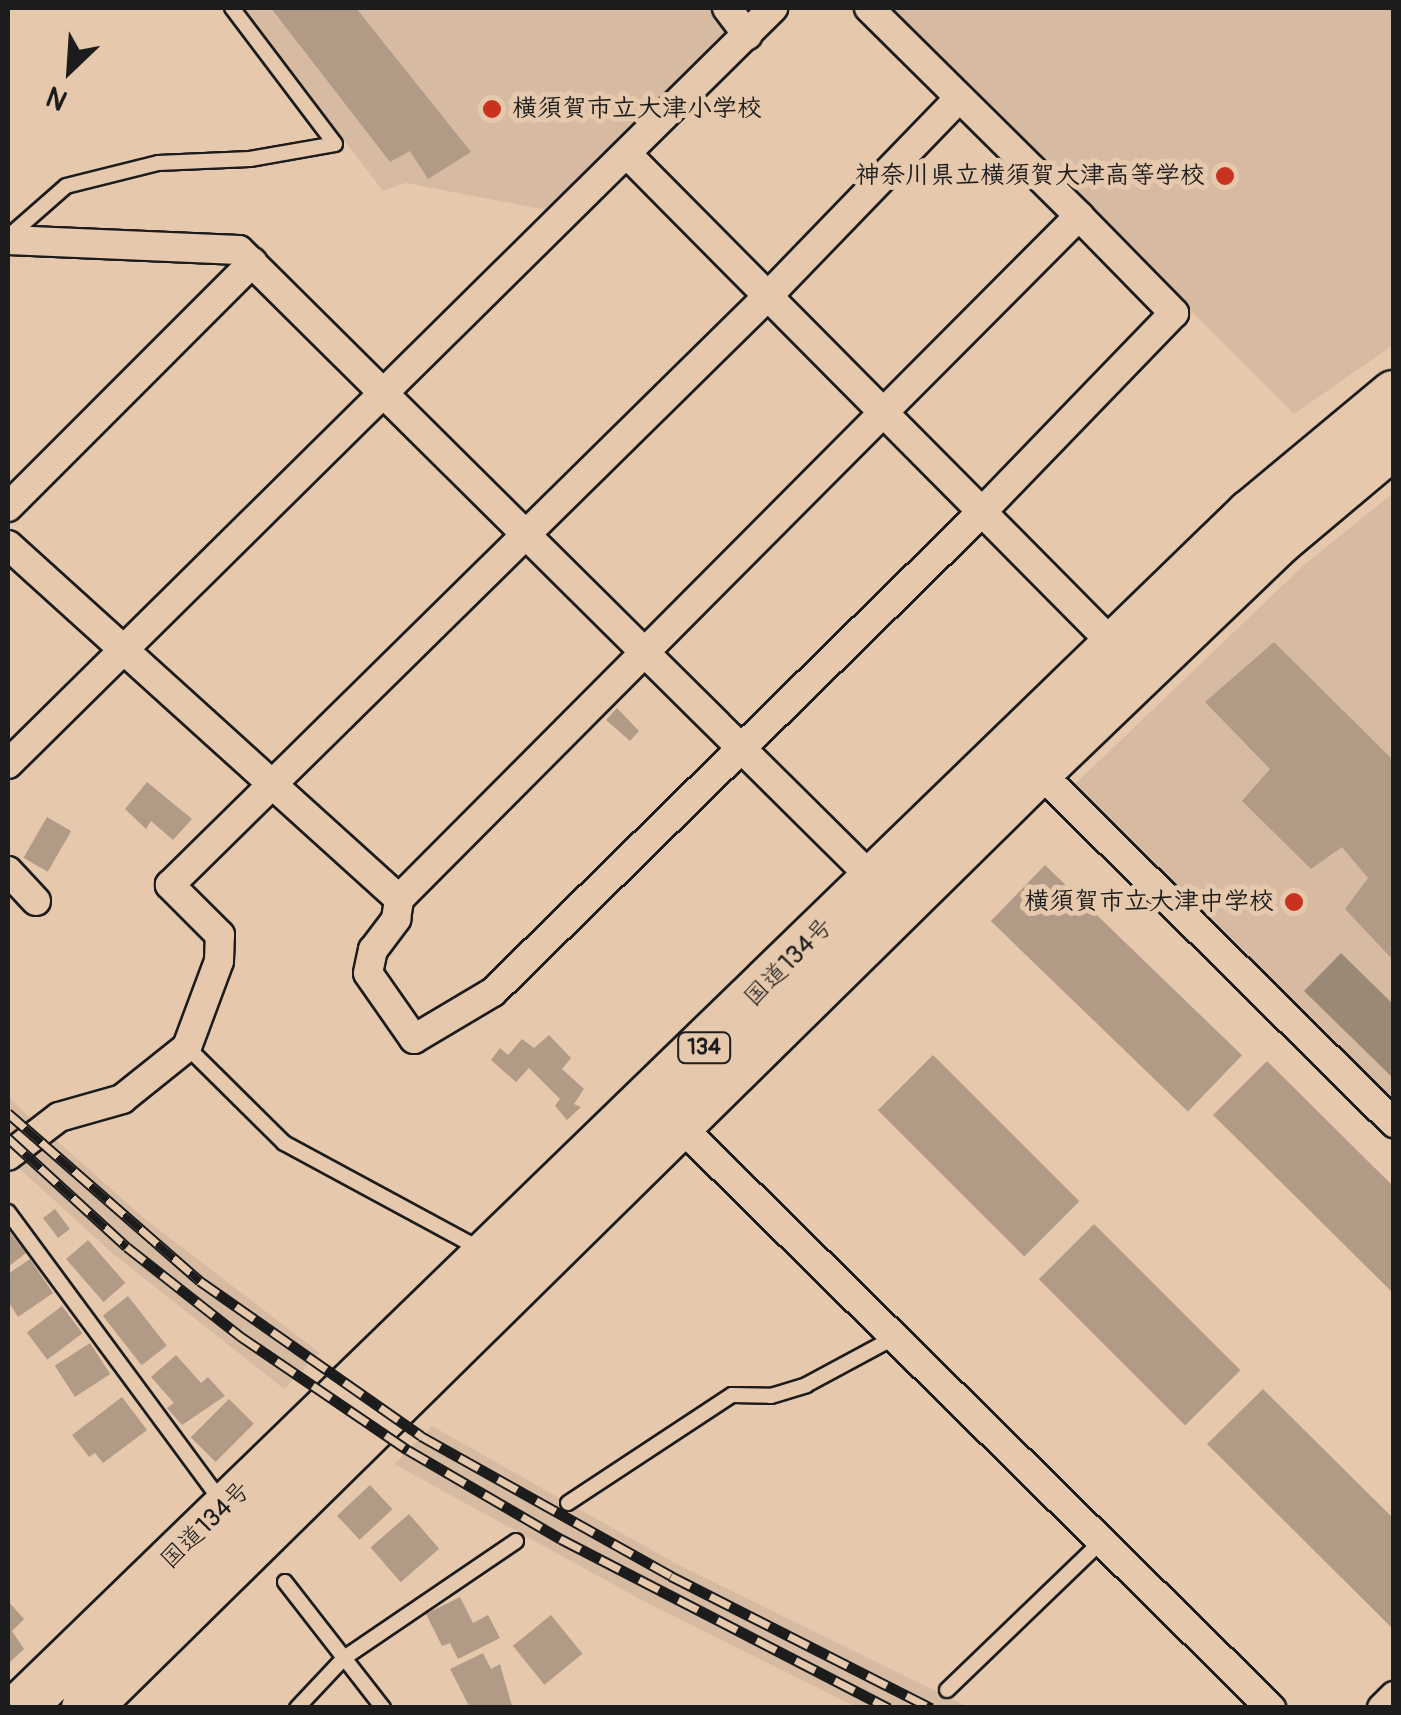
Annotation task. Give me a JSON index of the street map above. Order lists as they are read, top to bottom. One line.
{"streets":{"highway":["国道134号","134"]},"places":["横須賀市立大津小学校","神奈川県立横須賀大津高等学校","横須賀市立大津中学校"],"north":"bottom left"}
